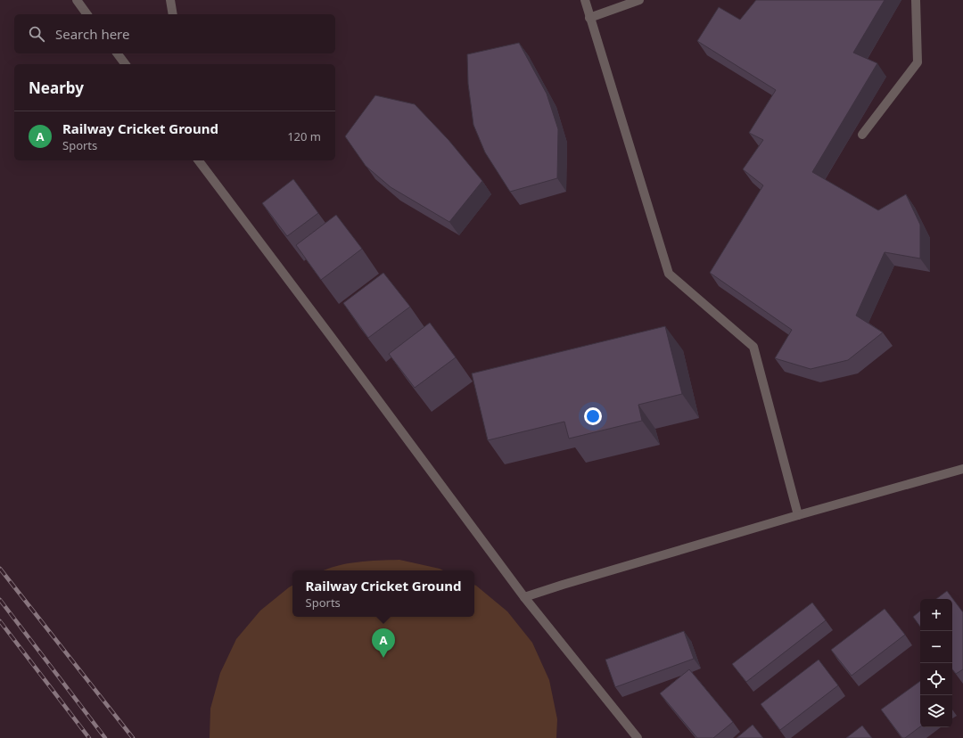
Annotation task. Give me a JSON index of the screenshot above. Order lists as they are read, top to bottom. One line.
{"page":{"search":"Search here","heading":"Nearby","list":[{"mark":"A","name":"Railway Cricket Ground","note":"Sports","value":"120 m"}],"popup":["Railway Cricket Ground","Sports"],"map_buttons":["+","−"],"pins":"A"}}
